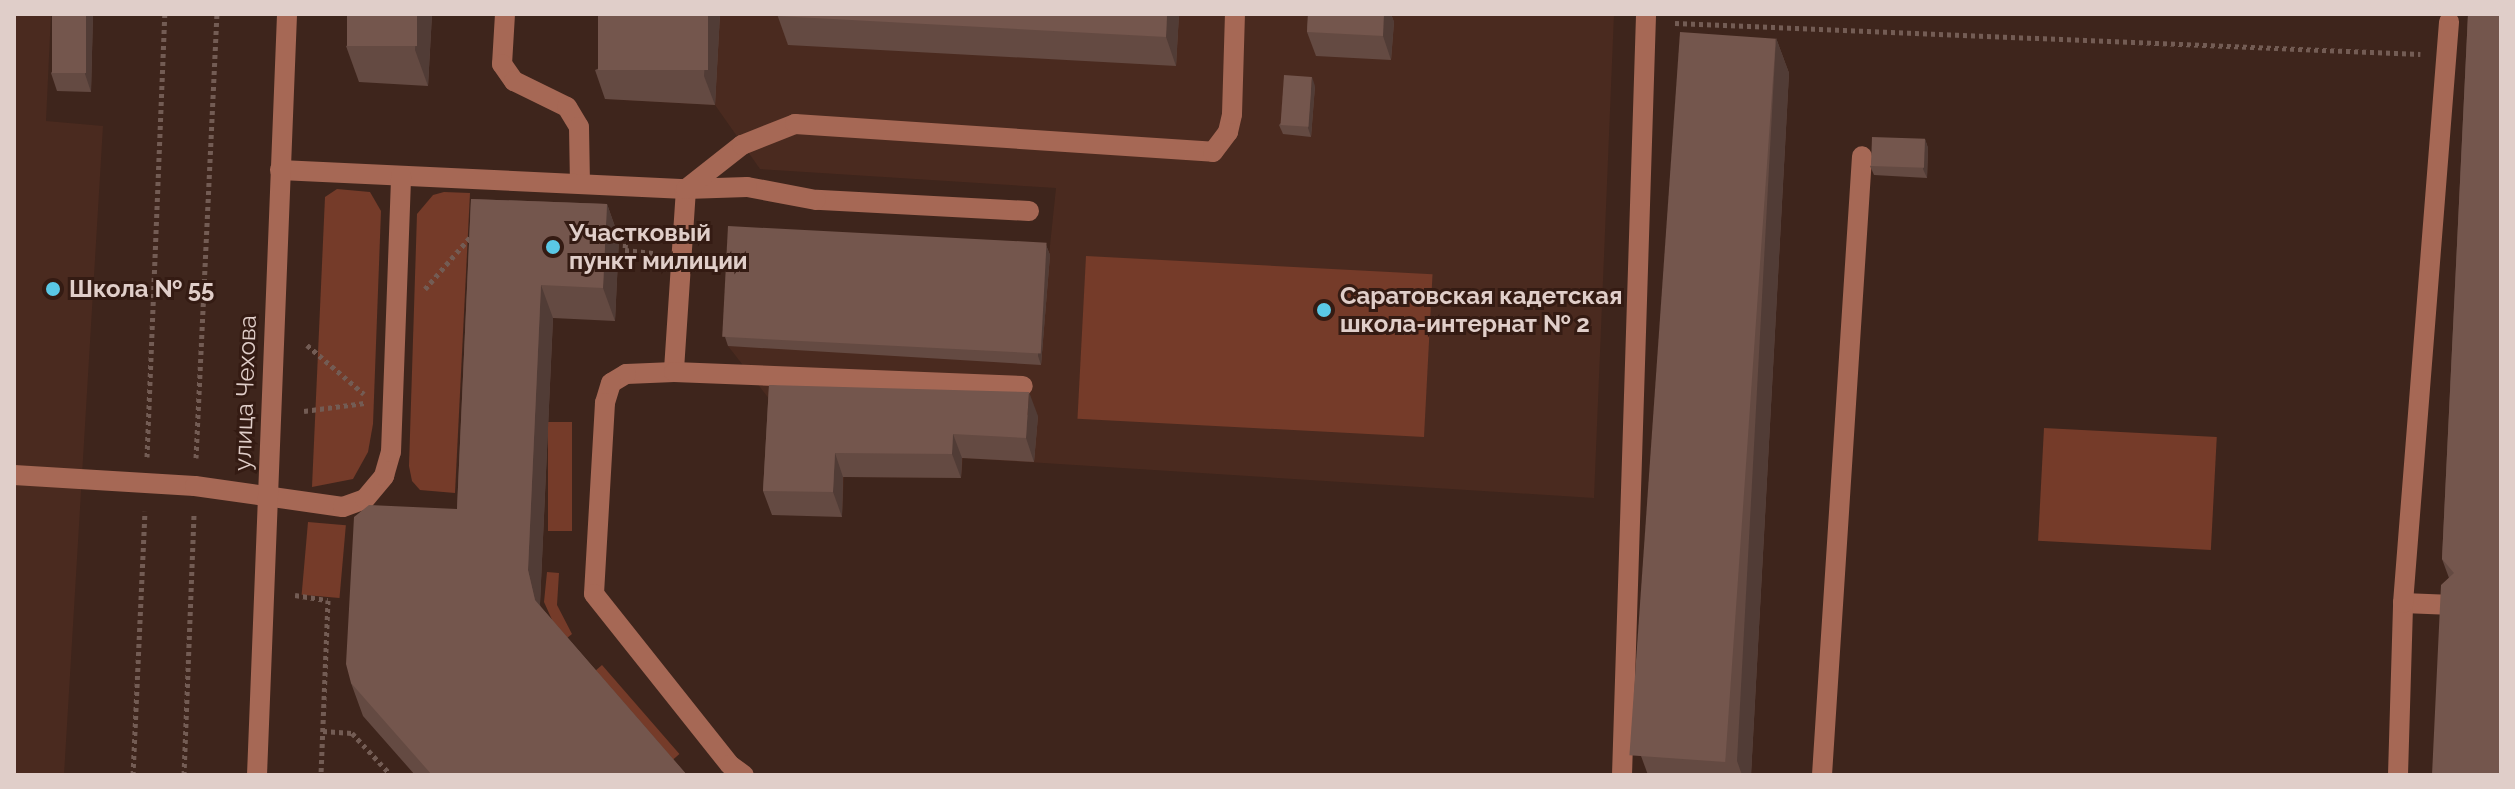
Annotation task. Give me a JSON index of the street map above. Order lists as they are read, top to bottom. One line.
{"streets":{"street":["улица Чехова"]},"places":["Участковый пункт милиции","Школа № 55","Саратовская кадетская школа-интернат № 2"]}
